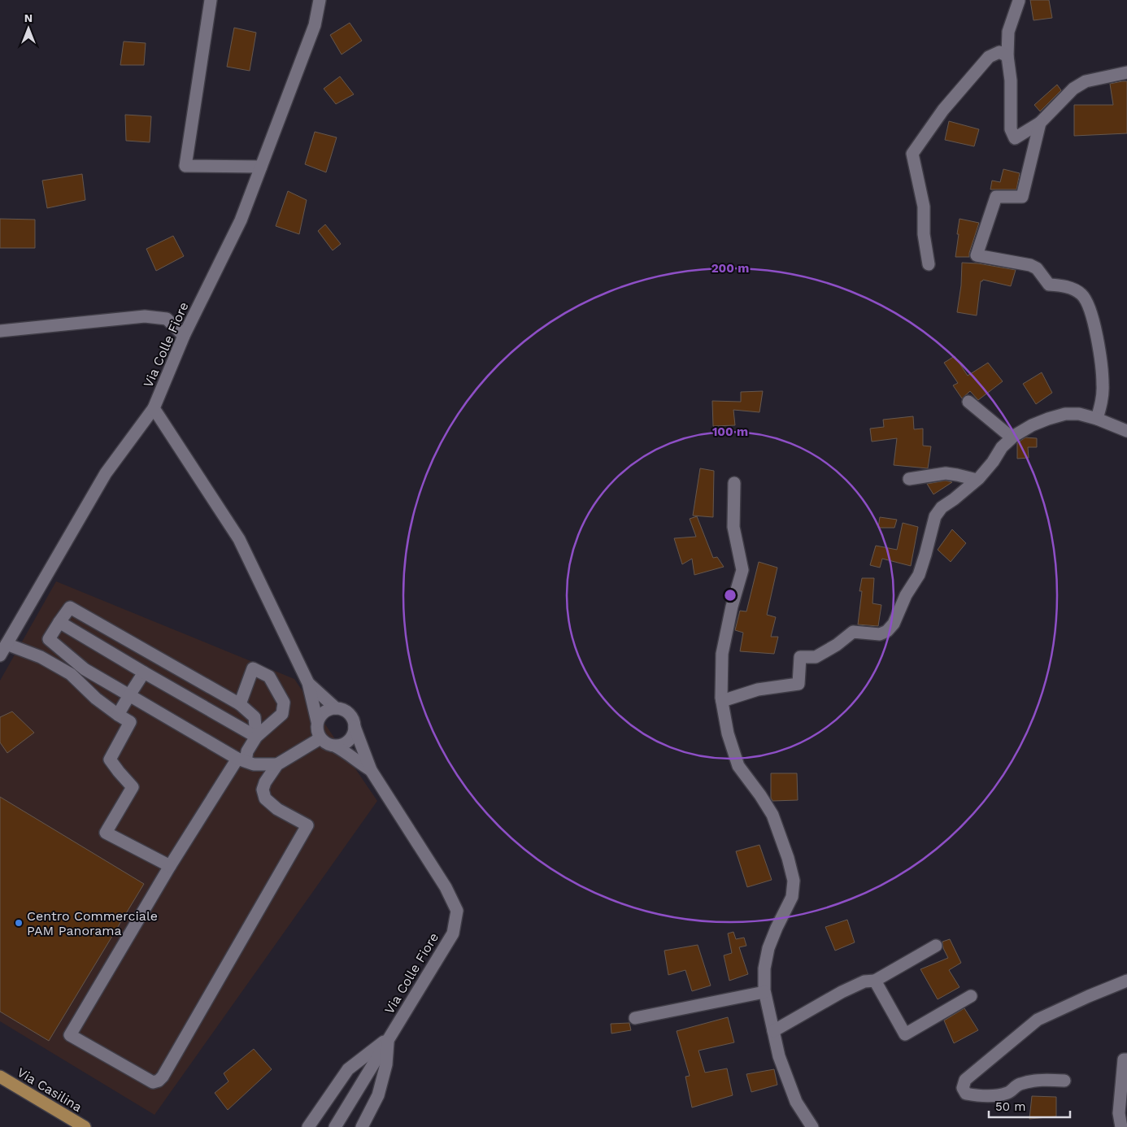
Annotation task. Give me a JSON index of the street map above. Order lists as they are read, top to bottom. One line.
{"streets":{"main road":["Via Casilina"],"street":["Via Colle Fiore"]},"places":["Centro Commerciale PAM Panorama"],"scale_bar":"50 m","north":"top","rings":["200 m","100 m"]}
